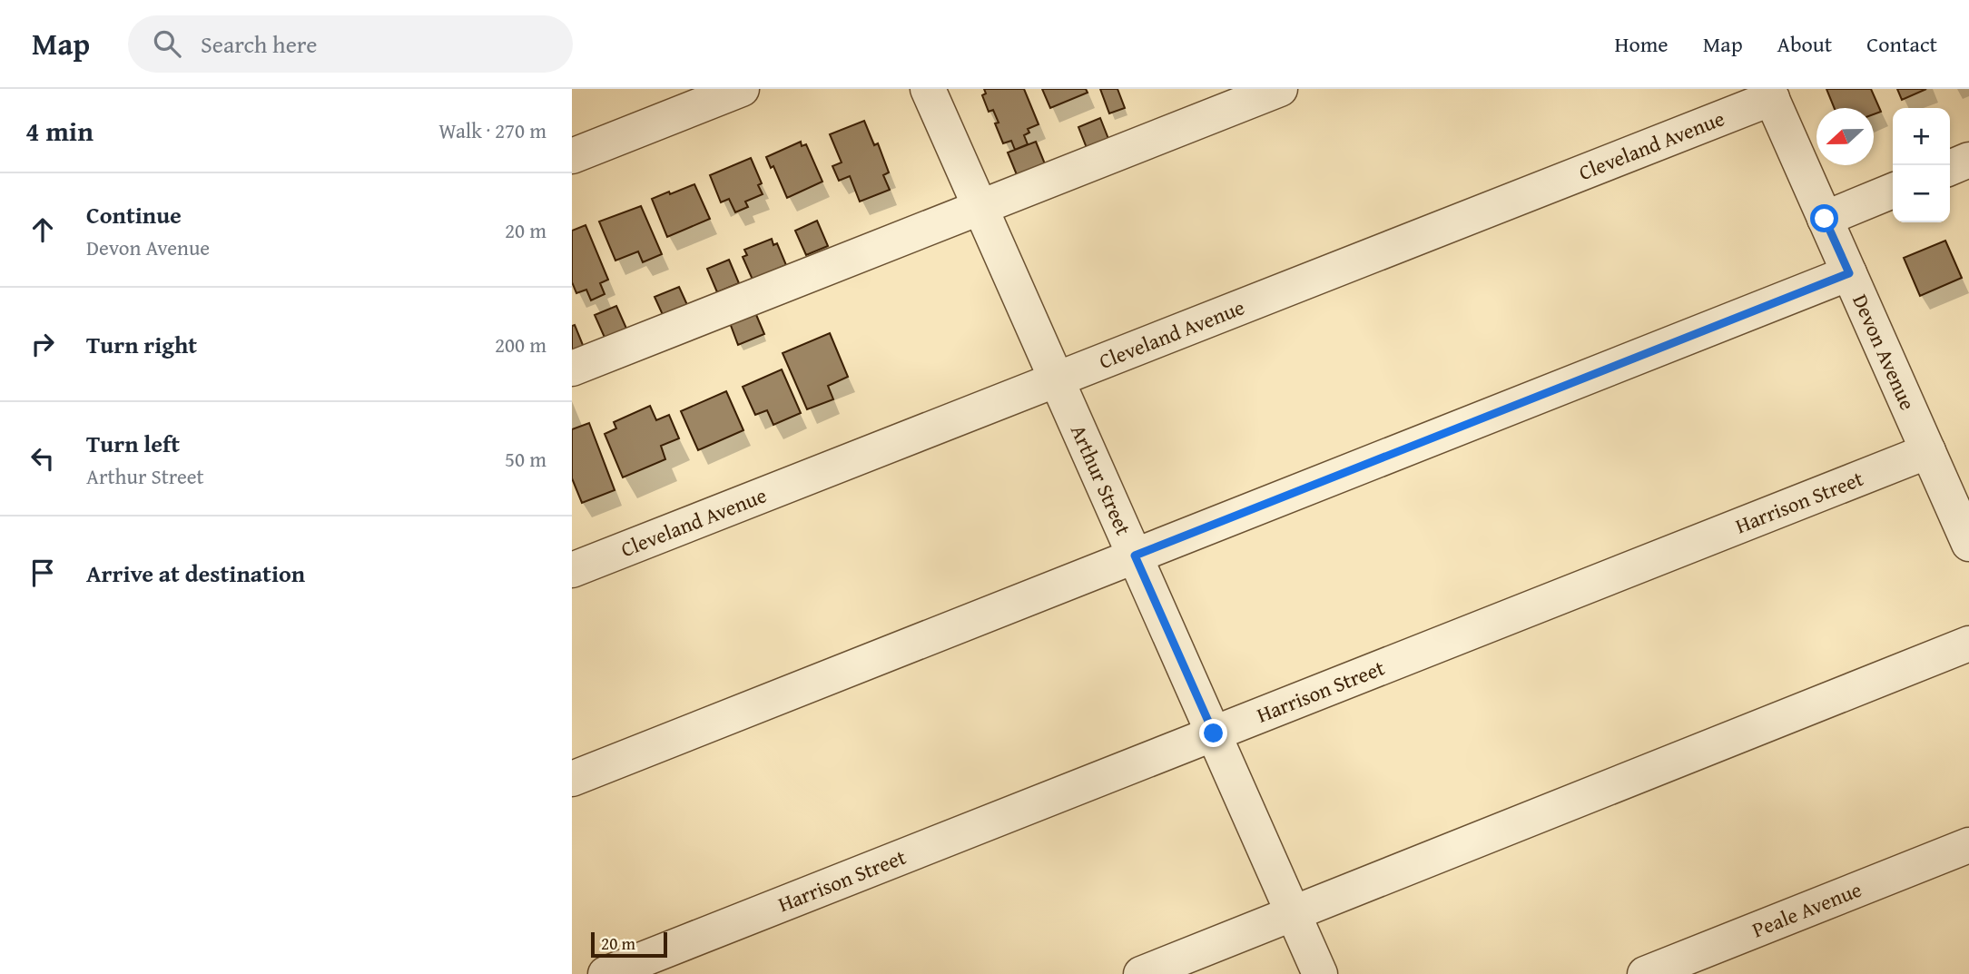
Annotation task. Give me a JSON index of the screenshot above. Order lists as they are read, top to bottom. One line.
{"streets":{"street":["Cleveland Avenue","Devon Avenue","Arthur Street","Harrison Street","Peale Avenue"]},"crossings":[["Cleveland Avenue","Devon Avenue"],["Cleveland Avenue","Arthur Street"],["Devon Avenue","Harrison Street"],["Arthur Street","Harrison Street"]],"scale_bar":"20 m","north":"left","page":{"header":"Map","search":"Search here","nav":["Home","Map","About","Contact"],"heading":["4 min","Walk · 270 m"],"map_buttons":["+","−"],"list":[["Continue","Devon Avenue","20 m"],["Turn right","200 m"],["Turn left","Arthur Street","50 m"],"Arrive at destination"],"scale":"20 m"}}
